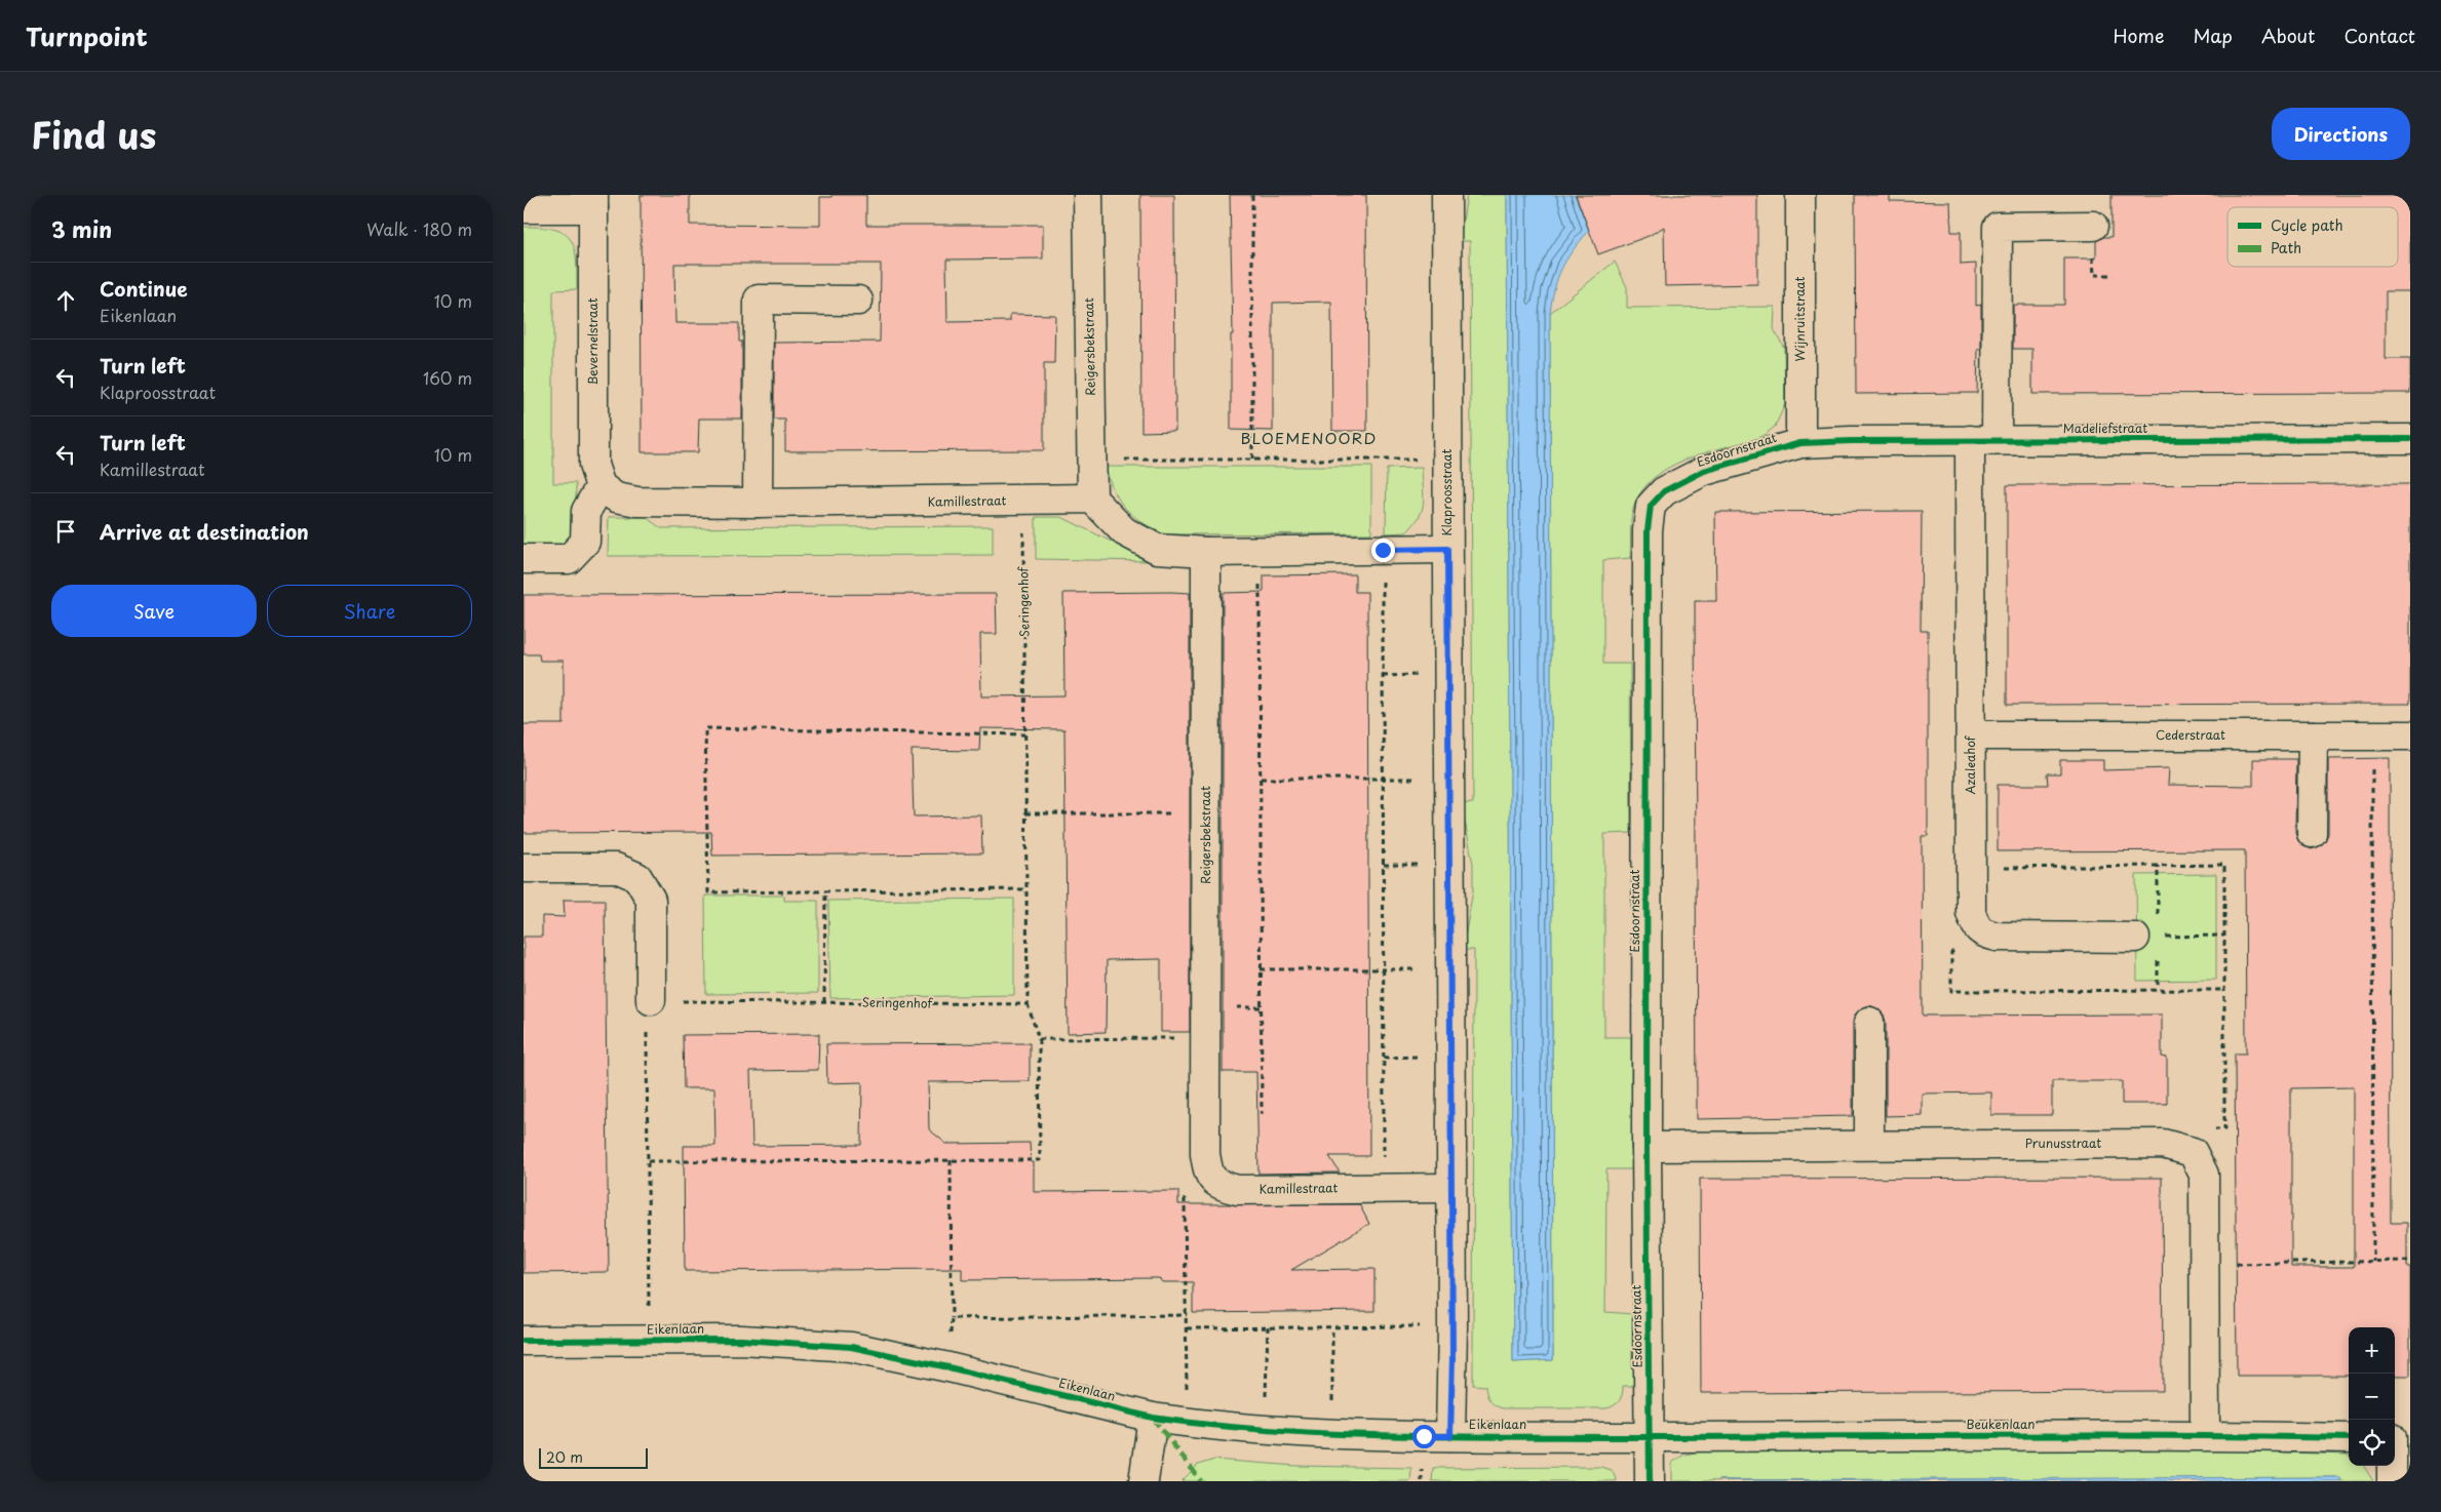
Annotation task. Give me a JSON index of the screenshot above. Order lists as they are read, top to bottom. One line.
{"streets":{"street":["Wijnruitstraat","Bevernelstraat","Reigersbekstraat","Madeliefstraat","Esdoornstraat","Klaproosstraat","Kamillestraat","Cederstraat","Azaleahof","Prunusstraat","Eikenlaan","Beukenlaan"],"path":["Seringenhof"]},"crossings":[["Wijnruitstraat","Madeliefstraat"],["Wijnruitstraat","Esdoornstraat"],["Bevernelstraat","Kamillestraat"],["Reigersbekstraat","Kamillestraat"],["Madeliefstraat","Esdoornstraat"],["Madeliefstraat","Azaleahof"],["Esdoornstraat","Prunusstraat"],["Esdoornstraat","Eikenlaan"],["Esdoornstraat","Beukenlaan"],["Klaproosstraat","Kamillestraat"],["Klaproosstraat","Eikenlaan"],["Kamillestraat","Seringenhof"],["Cederstraat","Azaleahof"],["Prunusstraat","Beukenlaan"],["Eikenlaan","Beukenlaan"]],"districts":["BLOEMENOORD"],"legend":["Cycle path","Path"],"scale_bar":"20 m","page":{"header":"Turnpoint","nav":["Home","Map","About","Contact"],"title":"Find us","buttons":["Directions",["Save","Share"]],"heading":["3 min","Walk · 180 m"],"list":[["Continue","Eikenlaan","10 m"],["Turn left","Klaproosstraat","160 m"],["Turn left","Kamillestraat","10 m"],"Arrive at destination"],"map_buttons":["+","−"],"scale":"20 m"}}
